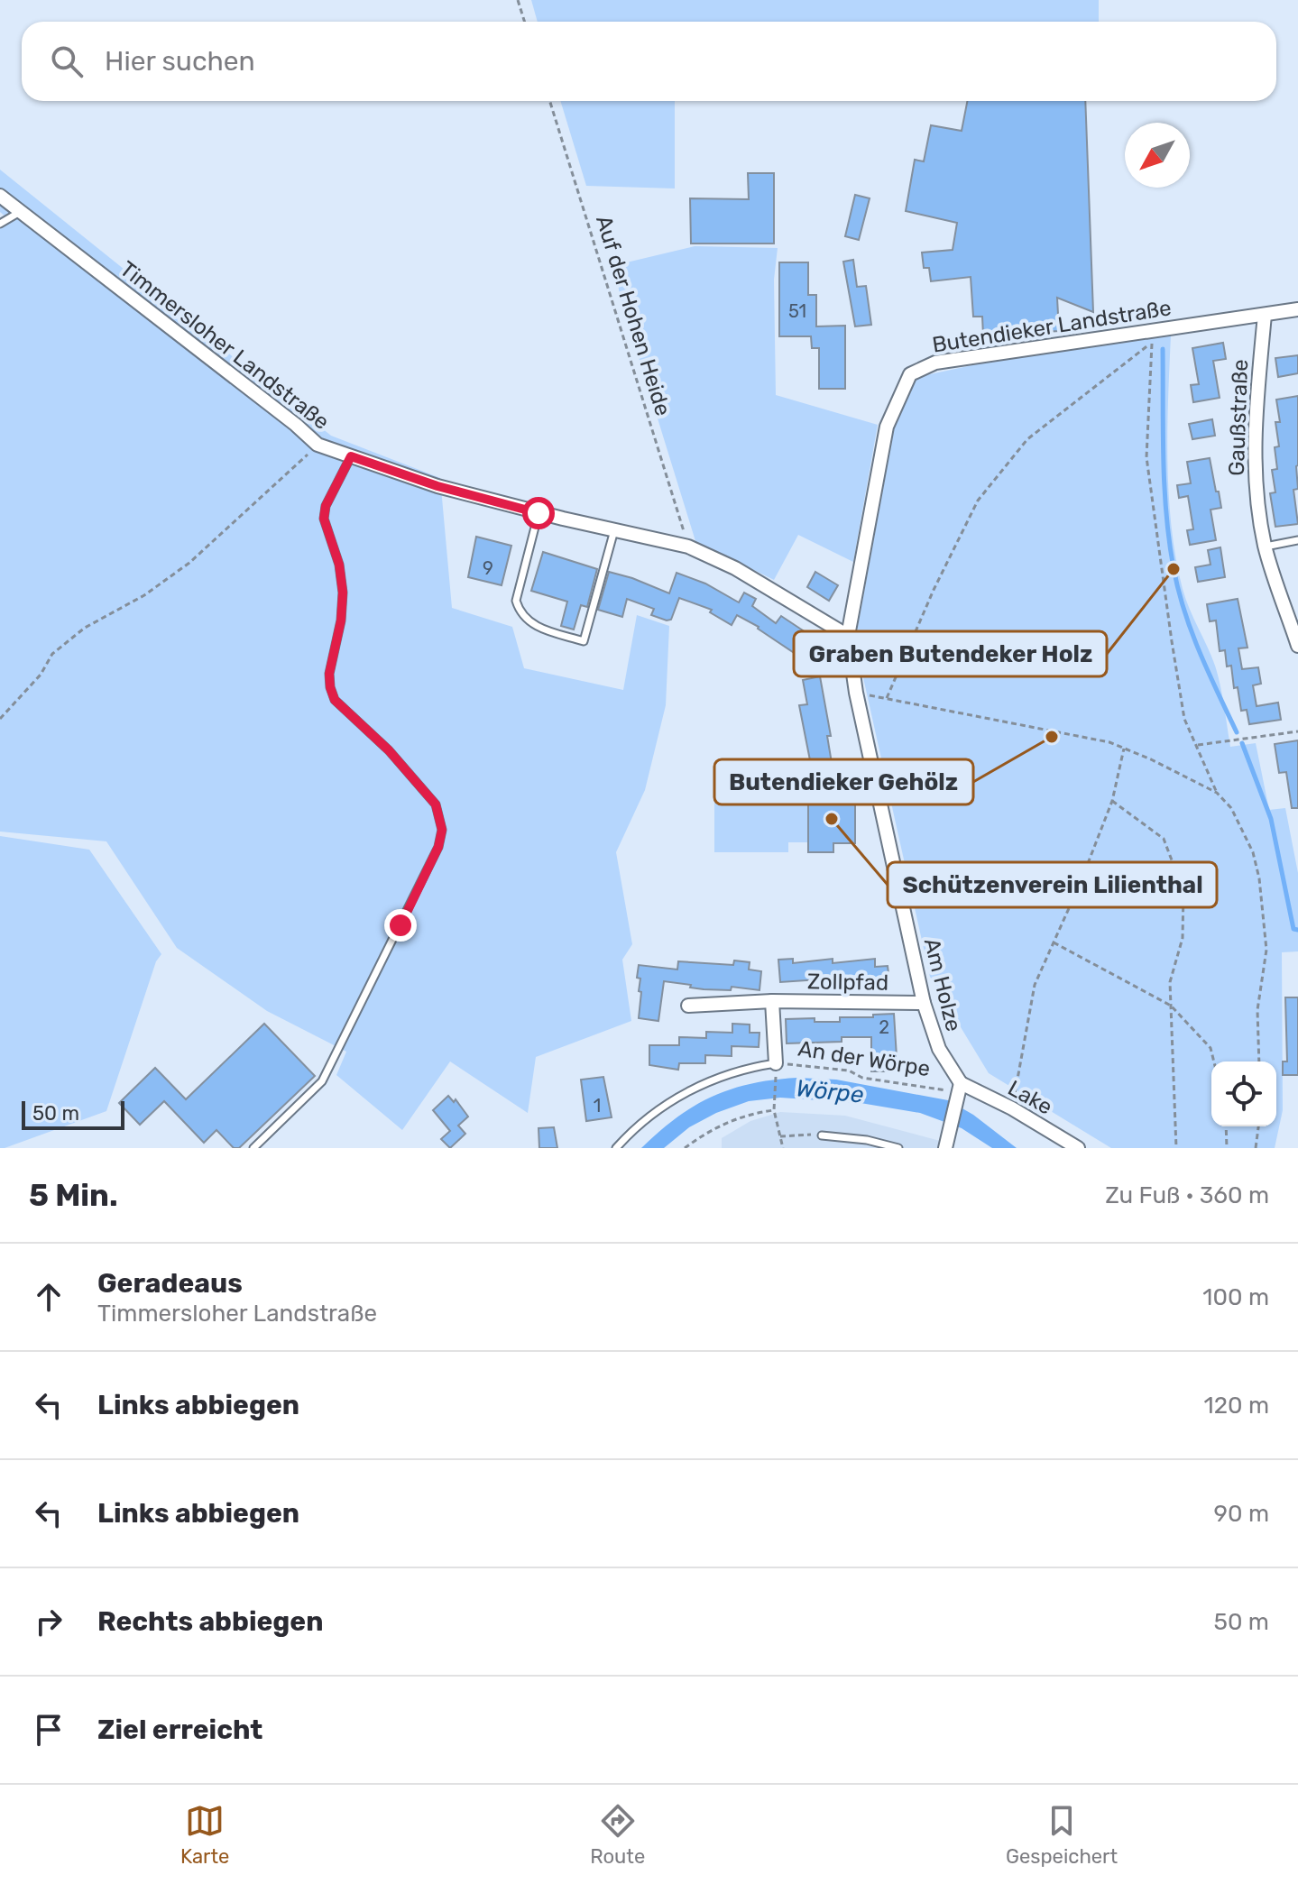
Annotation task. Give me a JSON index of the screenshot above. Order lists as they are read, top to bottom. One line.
{"streets":{"street":["Butendieker Landstraße","Timmersloher Landstraße","Gaußstraße","Zollpfad","Am Holze","Lake"],"lane":["An der Wörpe"],"path":["Auf der Hohen Heide"]},"crossings":[["Auf der Hohen Heide","Timmersloher Landstraße"],["Butendieker Landstraße","Timmersloher Landstraße"],["Butendieker Landstraße","Gaußstraße"],["Butendieker Landstraße","Am Holze"],["Timmersloher Landstraße","Am Holze"],["Zollpfad","Am Holze"],["Am Holze","An der Wörpe"],["Am Holze","Lake"],["An der Wörpe","Lake"]],"water":["Wörpe"],"places":["Graben Butendeker Holz","Butendieker Gehölz","Schützenverein Lilienthal"],"house_numbers":["51","9","2","1"],"scale_bar":"50 m","north":"bottom left","page":{"search":"Hier suchen","scale":"50 m","heading":["5 Min.","Zu Fuß · 360 m"],"list":[["Geradeaus","Timmersloher Landstraße","100 m"],["Links abbiegen","120 m"],["Links abbiegen","90 m"],["Rechts abbiegen","50 m"],"Ziel erreicht"],"nav":["Karte","Route","Gespeichert"]}}
